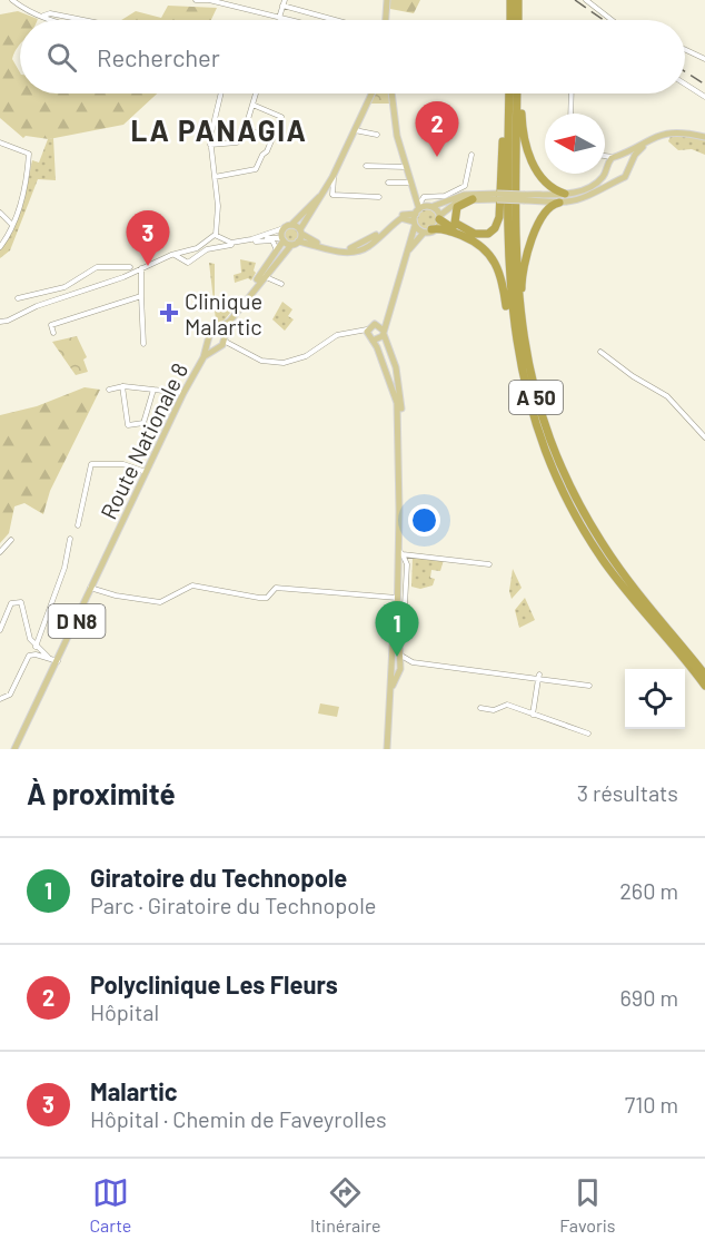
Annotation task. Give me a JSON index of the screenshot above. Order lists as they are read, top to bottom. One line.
{"streets":{"highway":["A 50"],"main road":["Route Nationale 8","D N8"]},"districts":["LA PANAGIA"],"places":{"health":["Clinique Malartic"]},"north":"left","page":{"search":"Rechercher","pins":["2","3","1"],"heading":["À proximité","3 résultats"],"list":[{"mark":"1","name":"Giratoire du Technopole","note":"Parc · Giratoire du Technopole","value":"260 m"},{"mark":"2","name":"Polyclinique Les Fleurs","note":"Hôpital","value":"690 m"},{"mark":"3","name":"Malartic","note":"Hôpital · Chemin de Faveyrolles","value":"710 m"}],"nav":["Carte","Itinéraire","Favoris"]}}
